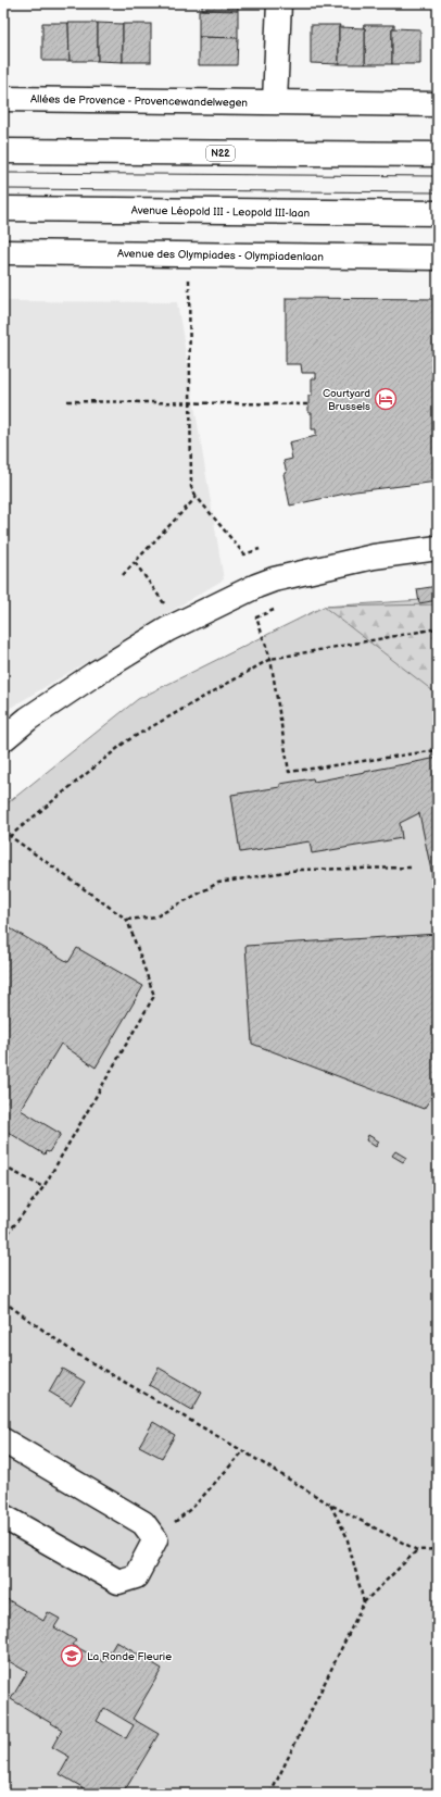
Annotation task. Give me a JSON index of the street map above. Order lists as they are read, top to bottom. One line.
{"streets":{"street":["Allées de Provence - Provencewandelwegen","N22","Avenue Léopold III - Leopold III-laan","Avenue des Olympiades - Olympiadenlaan"]},"places":{"hotel":["Courtyard Brussels"],"school or university":["La Ronde Fleurie"]}}
